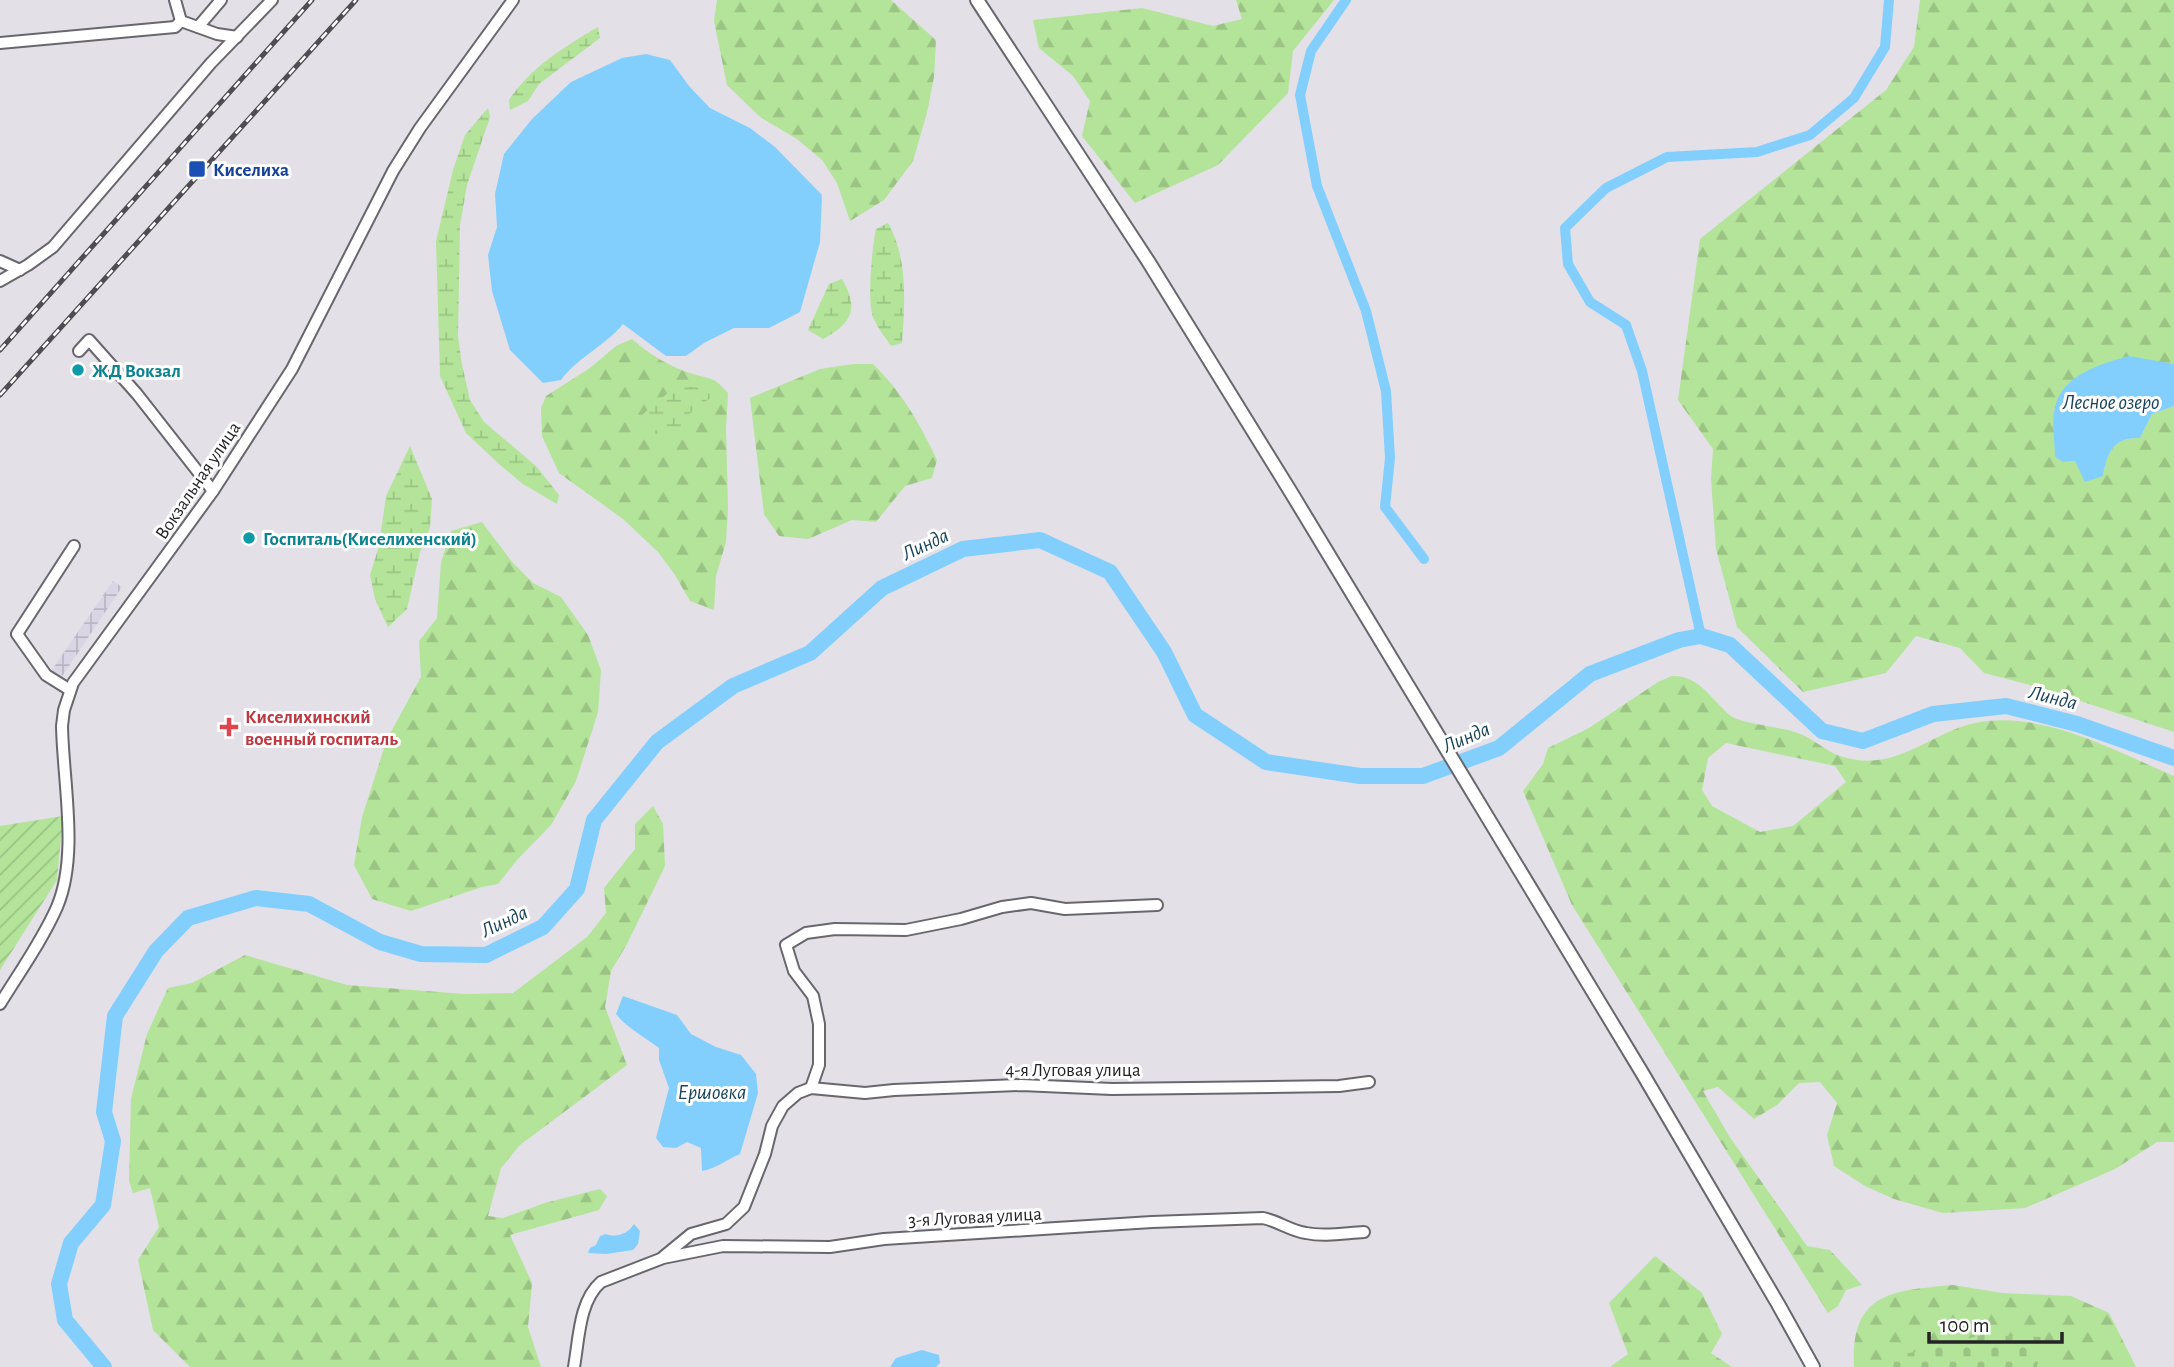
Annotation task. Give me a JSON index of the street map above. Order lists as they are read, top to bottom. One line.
{"streets":{"street":["Вокзальная улица","4-я Луговая улица","3-я Луговая улица"]},"water":["Лесное озеро","Линда","Ершовка"],"places":{"transit":["Киселиха"],"other":["ЖД Вокзал","Госпиталь(Киселихенский)"],"health":["Киселихинский военный госпиталь"]},"scale_bar":"100 m"}
